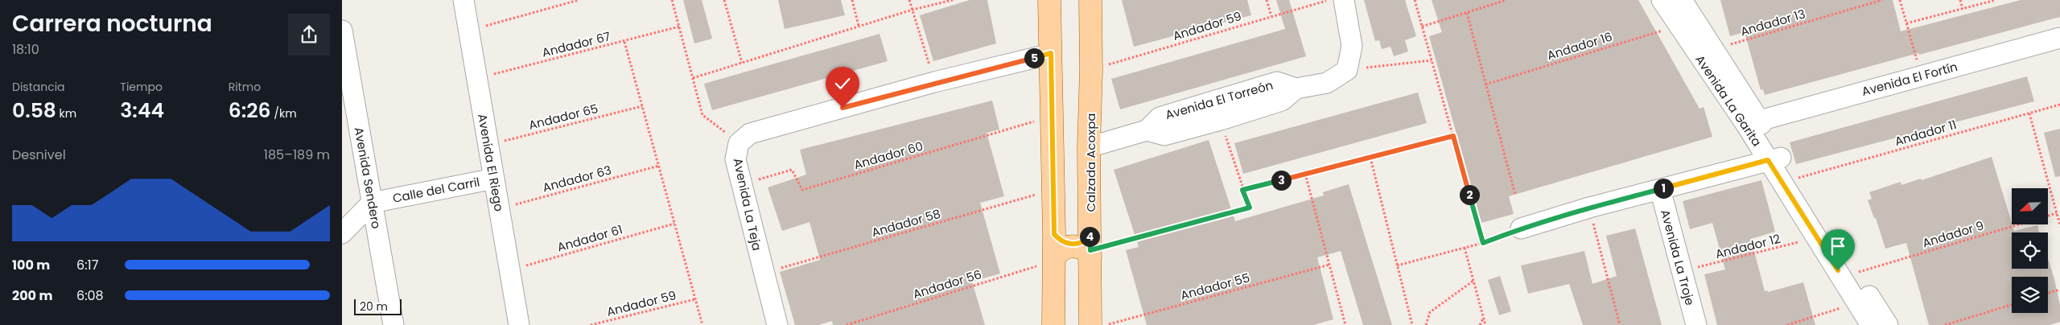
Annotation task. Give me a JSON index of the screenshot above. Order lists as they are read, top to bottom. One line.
{"streets":{"main road":["Calzada Acoxpa"],"street":["Avenida El Fortín","Avenida El Torreón","Avenida La Garita","Avenida El Riego","Avenida Sendero","Calle del Carril","Avenida La Teja","Avenida La Troje"],"path":["Andador 13","Andador 59","Andador 67","Andador 16","Andador 65","Andador 11","Andador 60","Andador 63","Andador 58","Andador 9","Andador 61","Andador 12","Andador 56","Andador 55"]},"crossings":[["Andador 13","Avenida La Garita"],["Andador 59","Calzada Acoxpa"],["Andador 67","Avenida El Riego"],["Andador 16","Avenida La Garita"],["Avenida El Fortín","Avenida La Garita"],["Avenida El Torreón","Calzada Acoxpa"],["Avenida La Garita","Andador 11"],["Avenida La Garita","Andador 9"],["Avenida La Garita","Andador 12"],["Andador 65","Avenida El Riego"],["Andador 60","Avenida La Teja"],["Avenida El Riego","Andador 63"],["Avenida El Riego","Calle del Carril"],["Avenida El Riego","Andador 61"],["Avenida Sendero","Calle del Carril"],["Avenida La Teja","Andador 58"],["Andador 12","Avenida La Troje"]],"scale_bar":"20 m","north":"bottom left","page":{"heading":["Carrera nocturna","18:10"],"pins":["5","3","1","2","4"],"stats":[["Distancia","0.58 km"],["Tiempo","3:44"],["Ritmo","6:26 /km"]],"chart":["Desnivel","185–189 m"],"list":[{"name":"100 m","note":"6:17"},{"name":"200 m","note":"6:08"}],"scale":"20 m"}}
